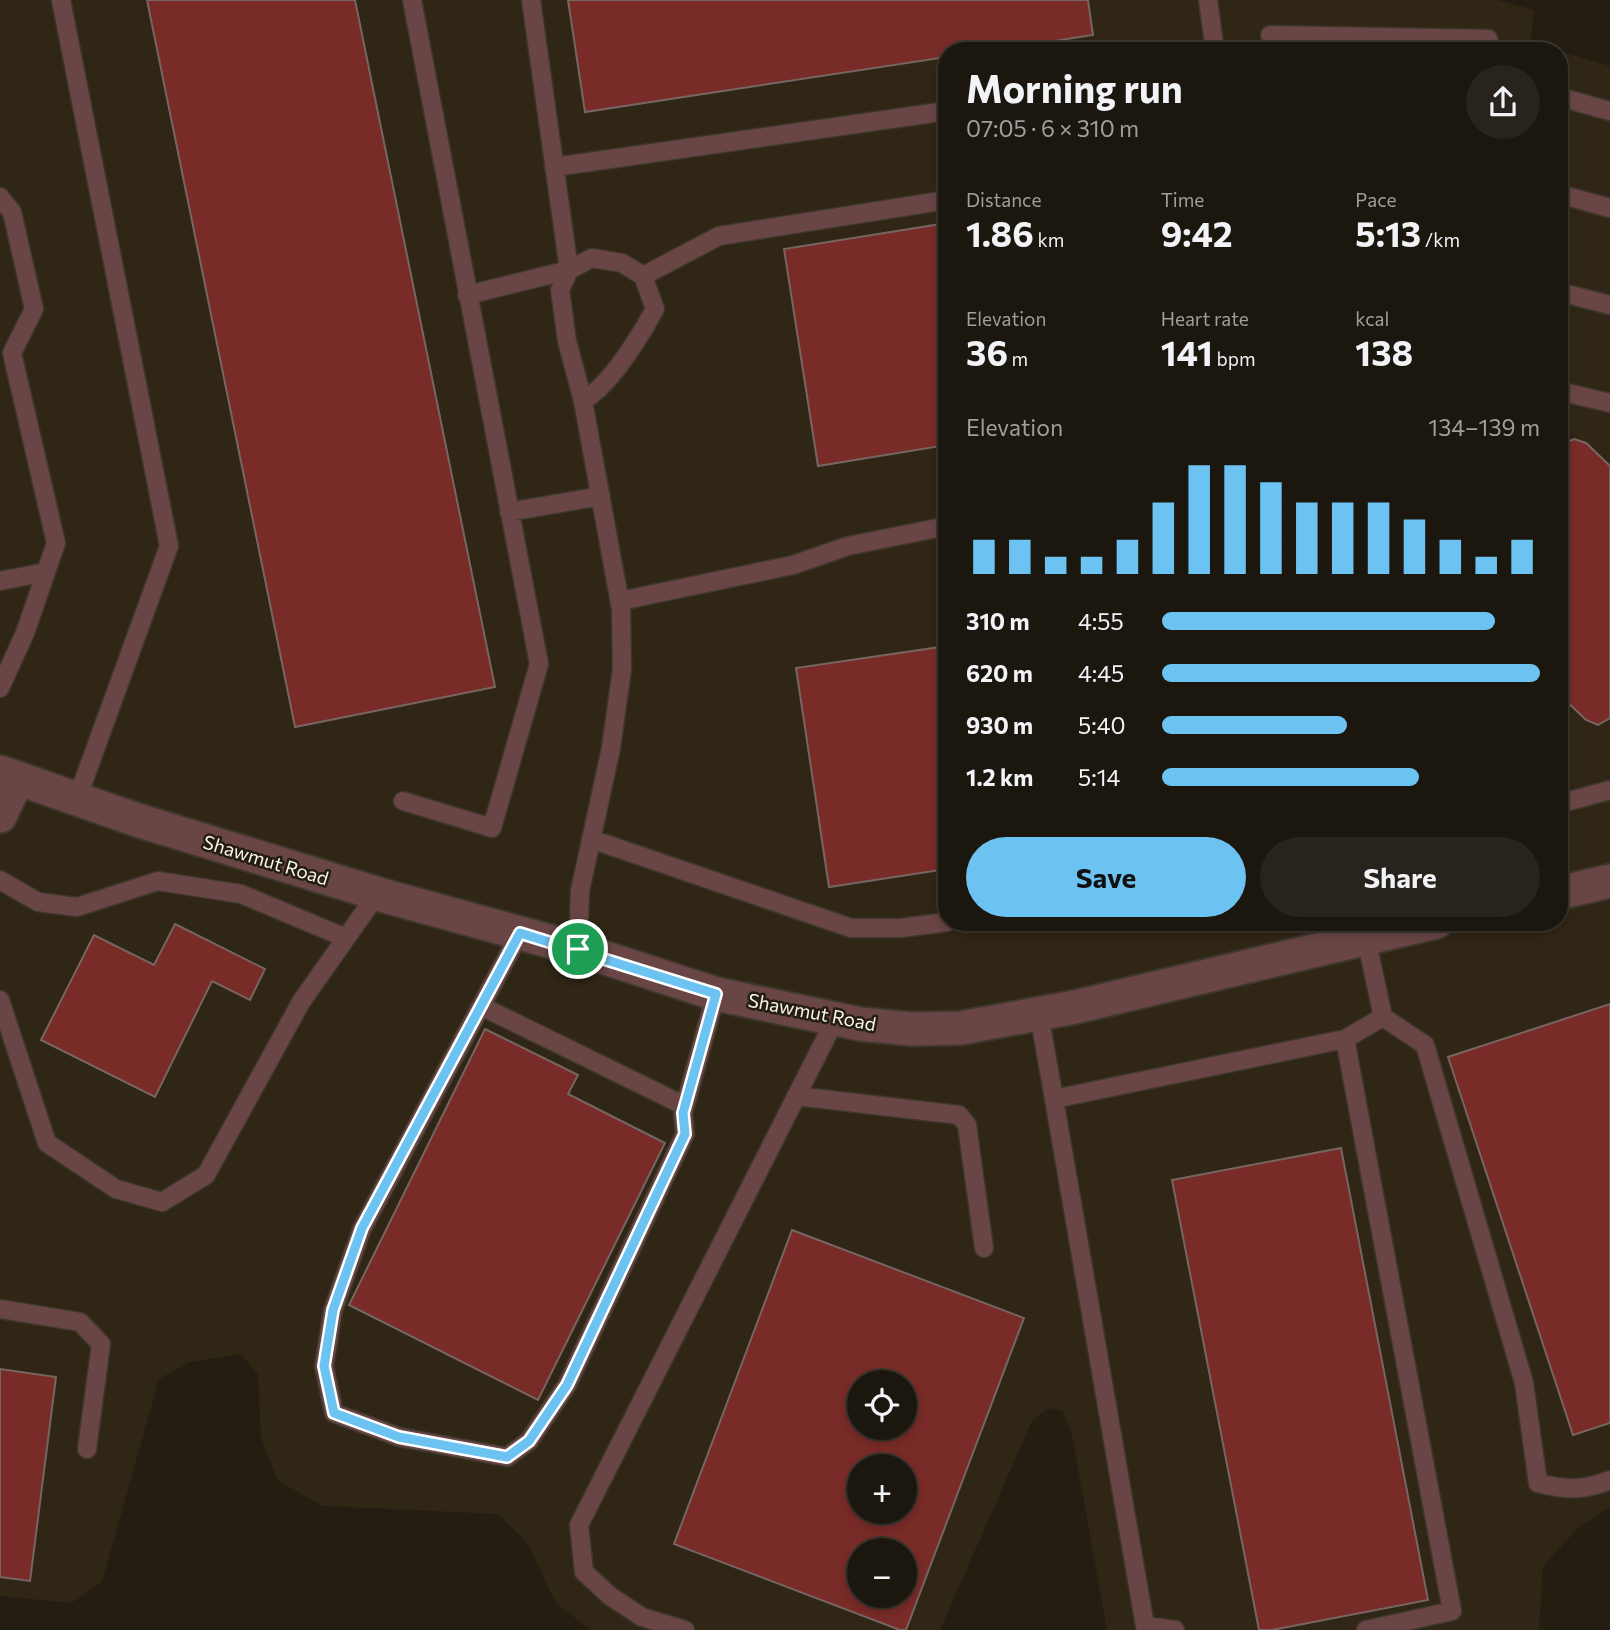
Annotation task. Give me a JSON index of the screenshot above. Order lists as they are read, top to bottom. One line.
{"streets":{"street":["Shawmut Road"]},"page":{"heading":["Morning run","07:05 · 6 × 310 m"],"stats":[["Distance","1.86 km"],["Time","9:42"],["Pace","5:13 /km"],["Elevation","36 m"],["Heart rate","141 bpm"],["kcal","138"]],"chart":["Elevation","134–139 m"],"list":[{"name":"310 m","note":"4:55"},{"name":"620 m","note":"4:45"},{"name":"930 m","note":"5:40"},{"name":"1.2 km","note":"5:14"}],"buttons":["Save","Share"],"map_buttons":["+","−"]}}
